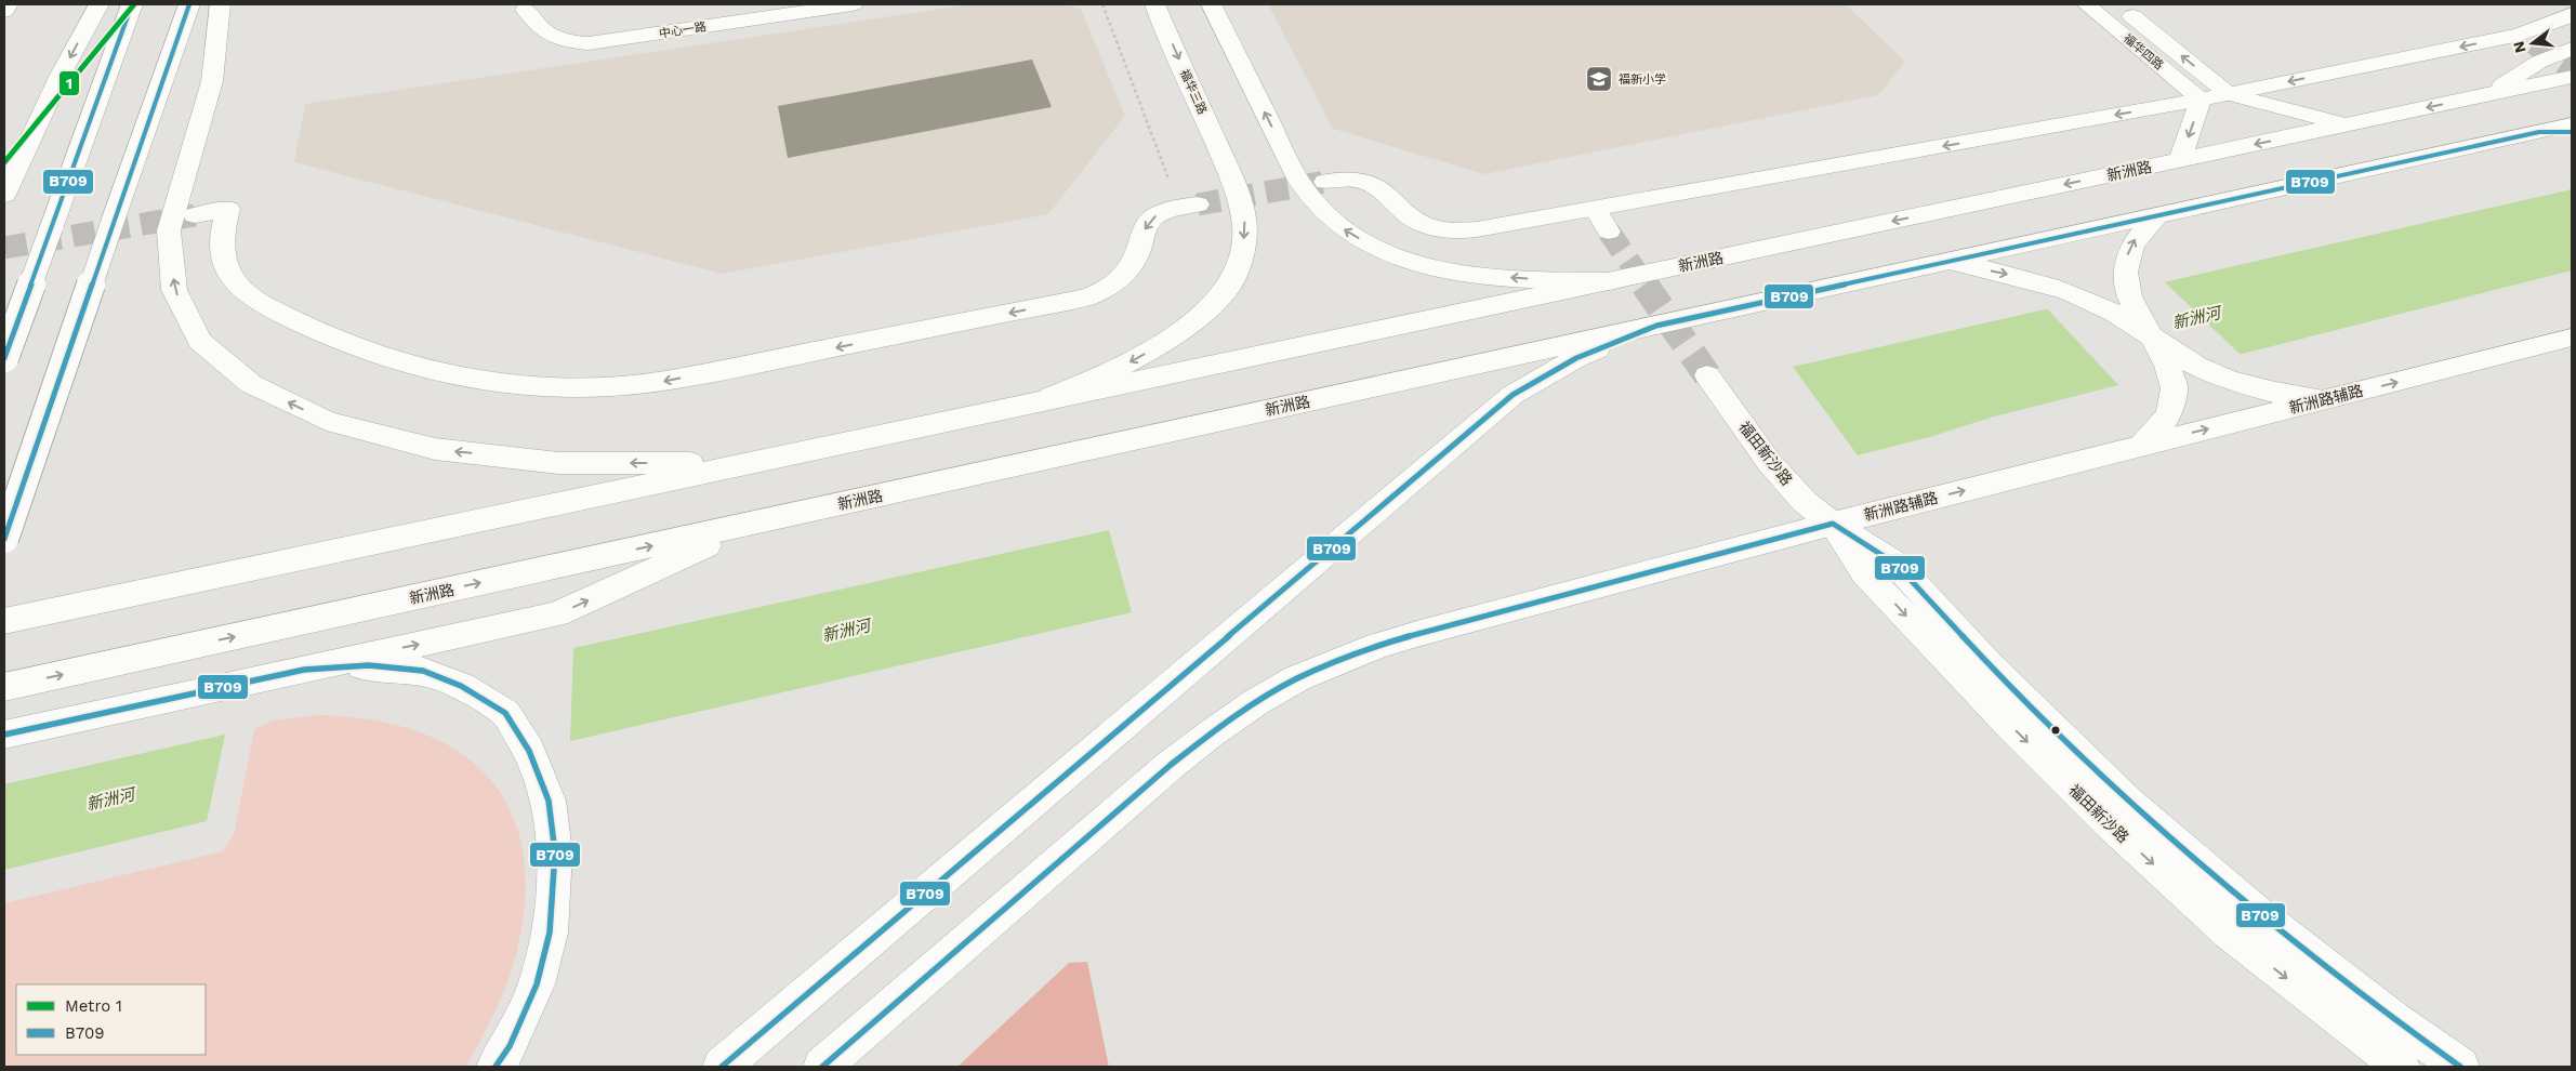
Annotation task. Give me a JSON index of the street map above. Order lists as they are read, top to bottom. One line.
{"streets":{"main road":["中心一路","福华四路","福华三路","新洲路","新洲路辅路","福田新沙路"]},"crossings":[["福华三路","新洲路"],["新洲路辅路","福田新沙路"]],"one_way":["新洲路辅路"],"water":["新洲河"],"places":{"school or university":["福新小学"]},"lines":["metro line 1","transit line B709"],"legend":["Metro 1","B709"],"north":"left"}
